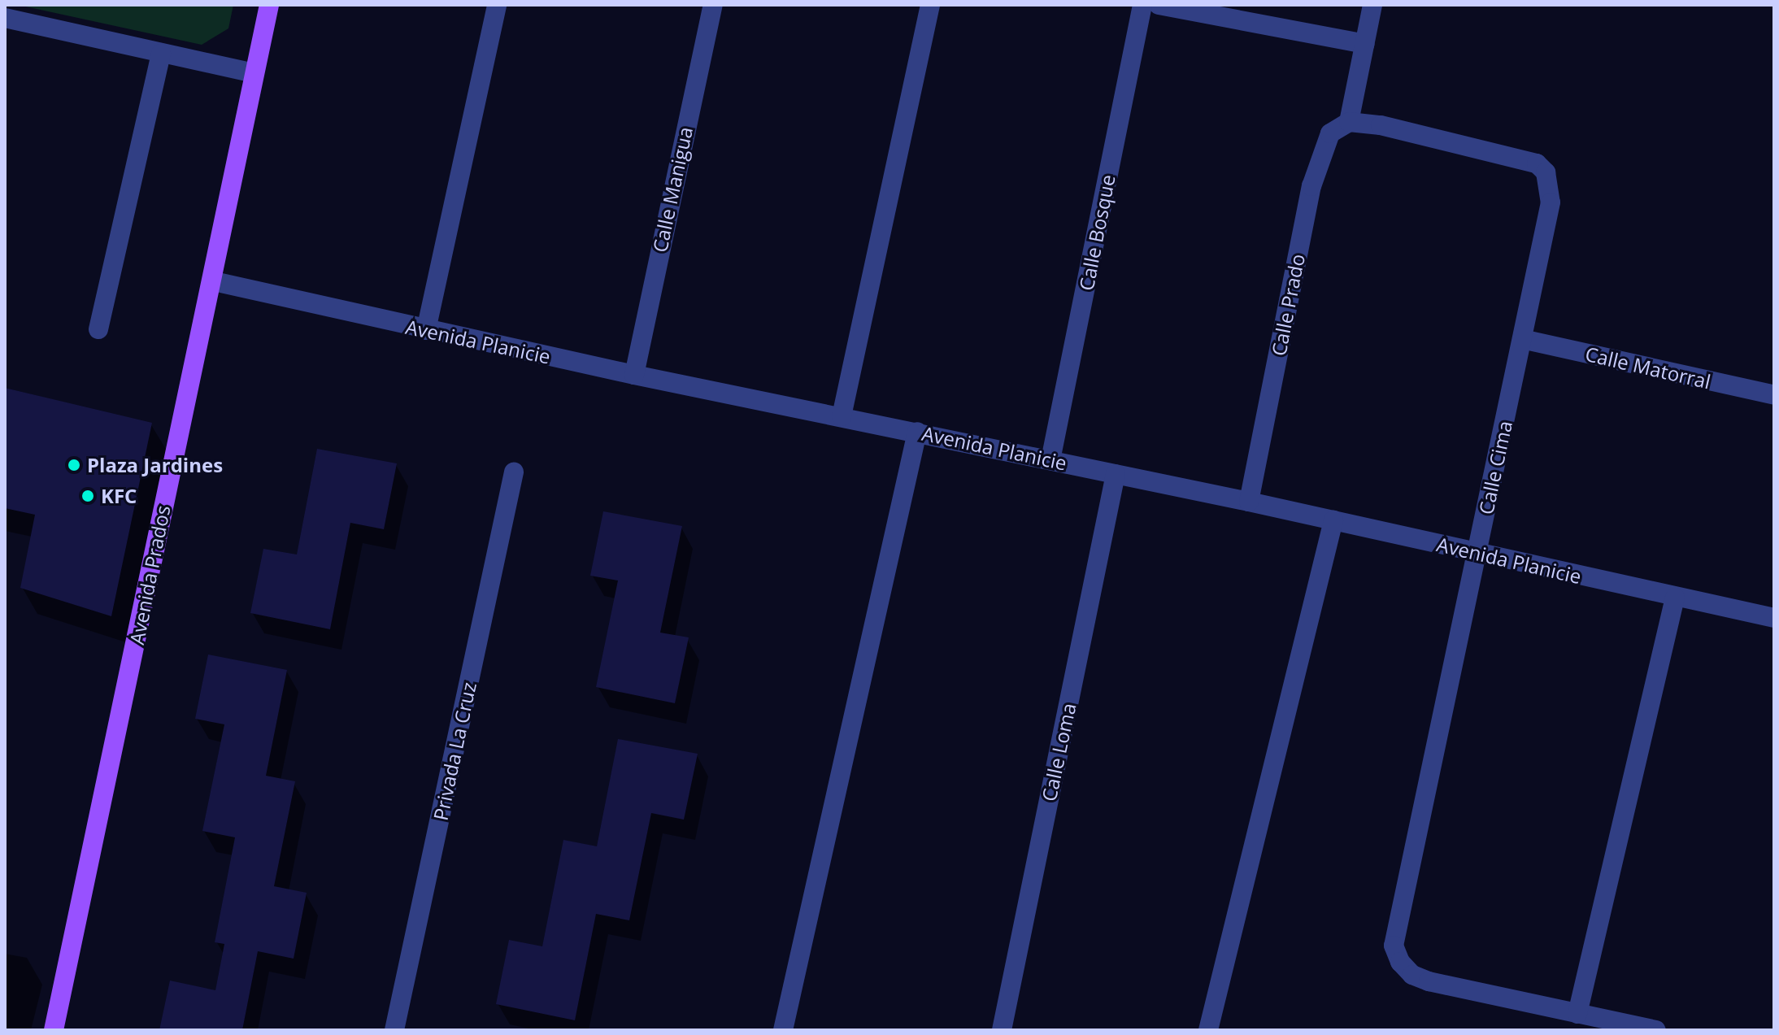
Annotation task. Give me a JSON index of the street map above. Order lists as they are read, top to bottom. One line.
{"streets":{"main road":["Avenida Prados"],"street":["Calle Manigua","Calle Bosque","Calle Prado","Avenida Planicie","Calle Matorral","Calle Cima","Privada La Cruz","Calle Loma"]},"crossings":[["Calle Manigua","Avenida Planicie"],["Calle Bosque","Avenida Planicie"],["Calle Prado","Avenida Planicie"],["Calle Prado","Calle Cima"],["Avenida Planicie","Calle Cima"],["Avenida Planicie","Avenida Prados"],["Avenida Planicie","Calle Loma"],["Calle Matorral","Calle Cima"]],"places":["Plaza Jardines","KFC"]}
